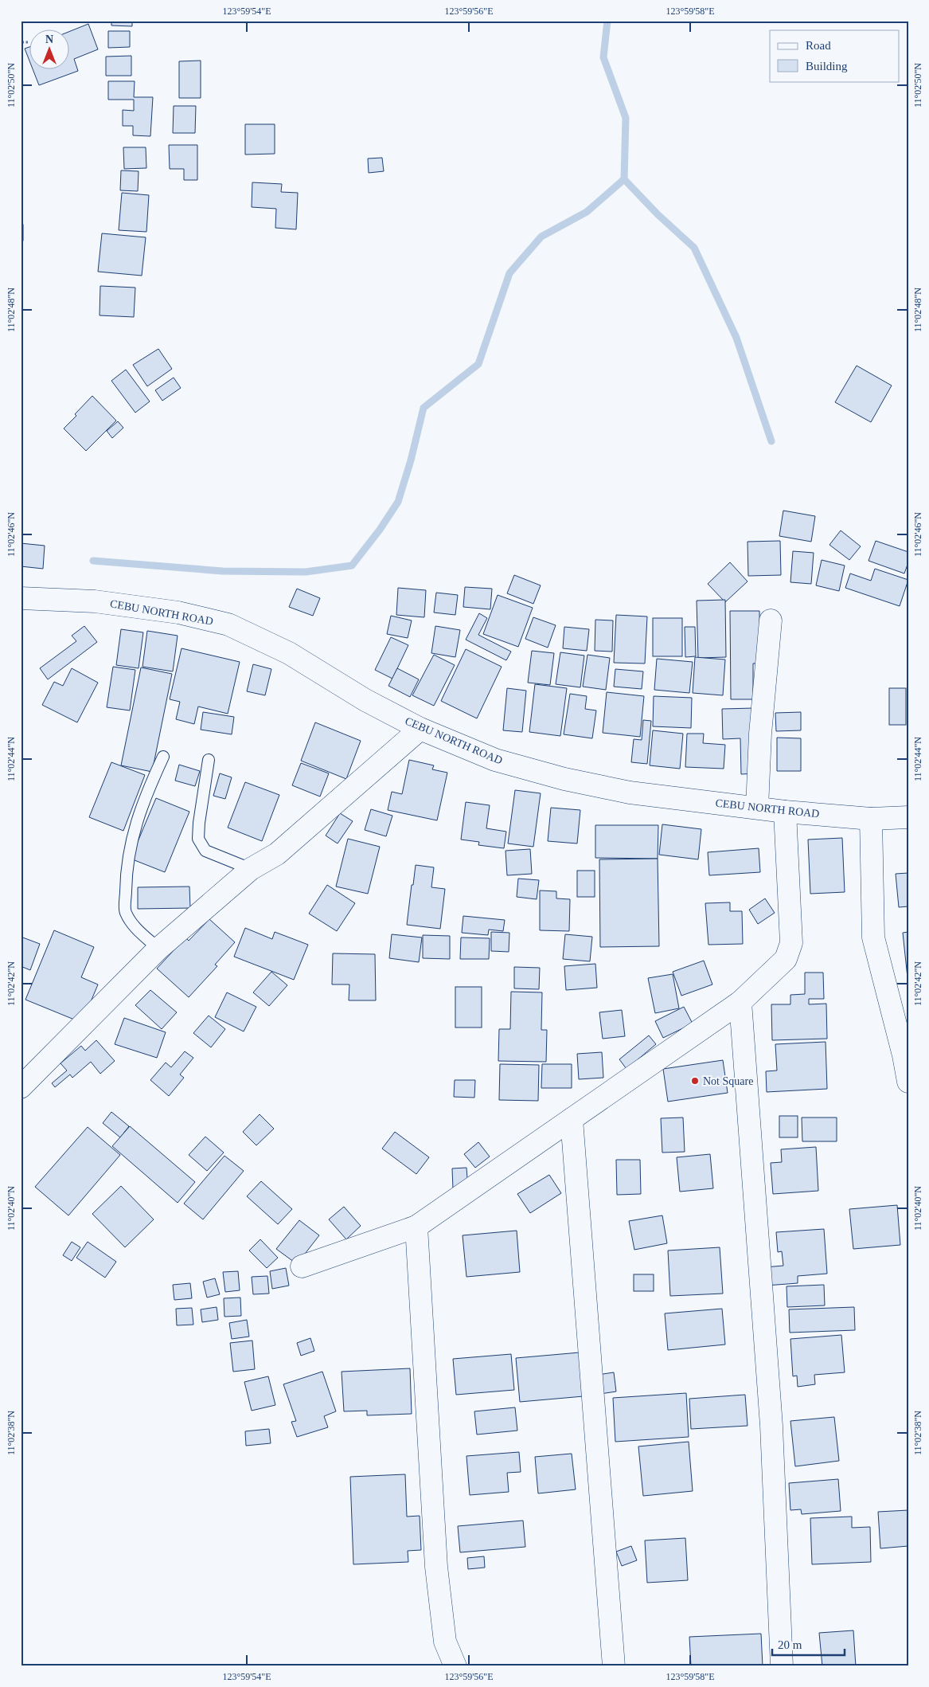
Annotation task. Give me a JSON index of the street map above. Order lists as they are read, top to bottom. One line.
{"streets":{"main road":["CEBU NORTH ROAD"]},"places":["Not Square"],"legend":["Road","Building"],"scale_bar":"20 m","north":"top","coordinates":["123°59'54\"E","123°59'56\"E","123°59'58\"E","11°02'50\"N","11°02'48\"N","11°02'46\"N","11°02'44\"N","11°02'42\"N","11°02'40\"N","11°02'38\"N"]}
